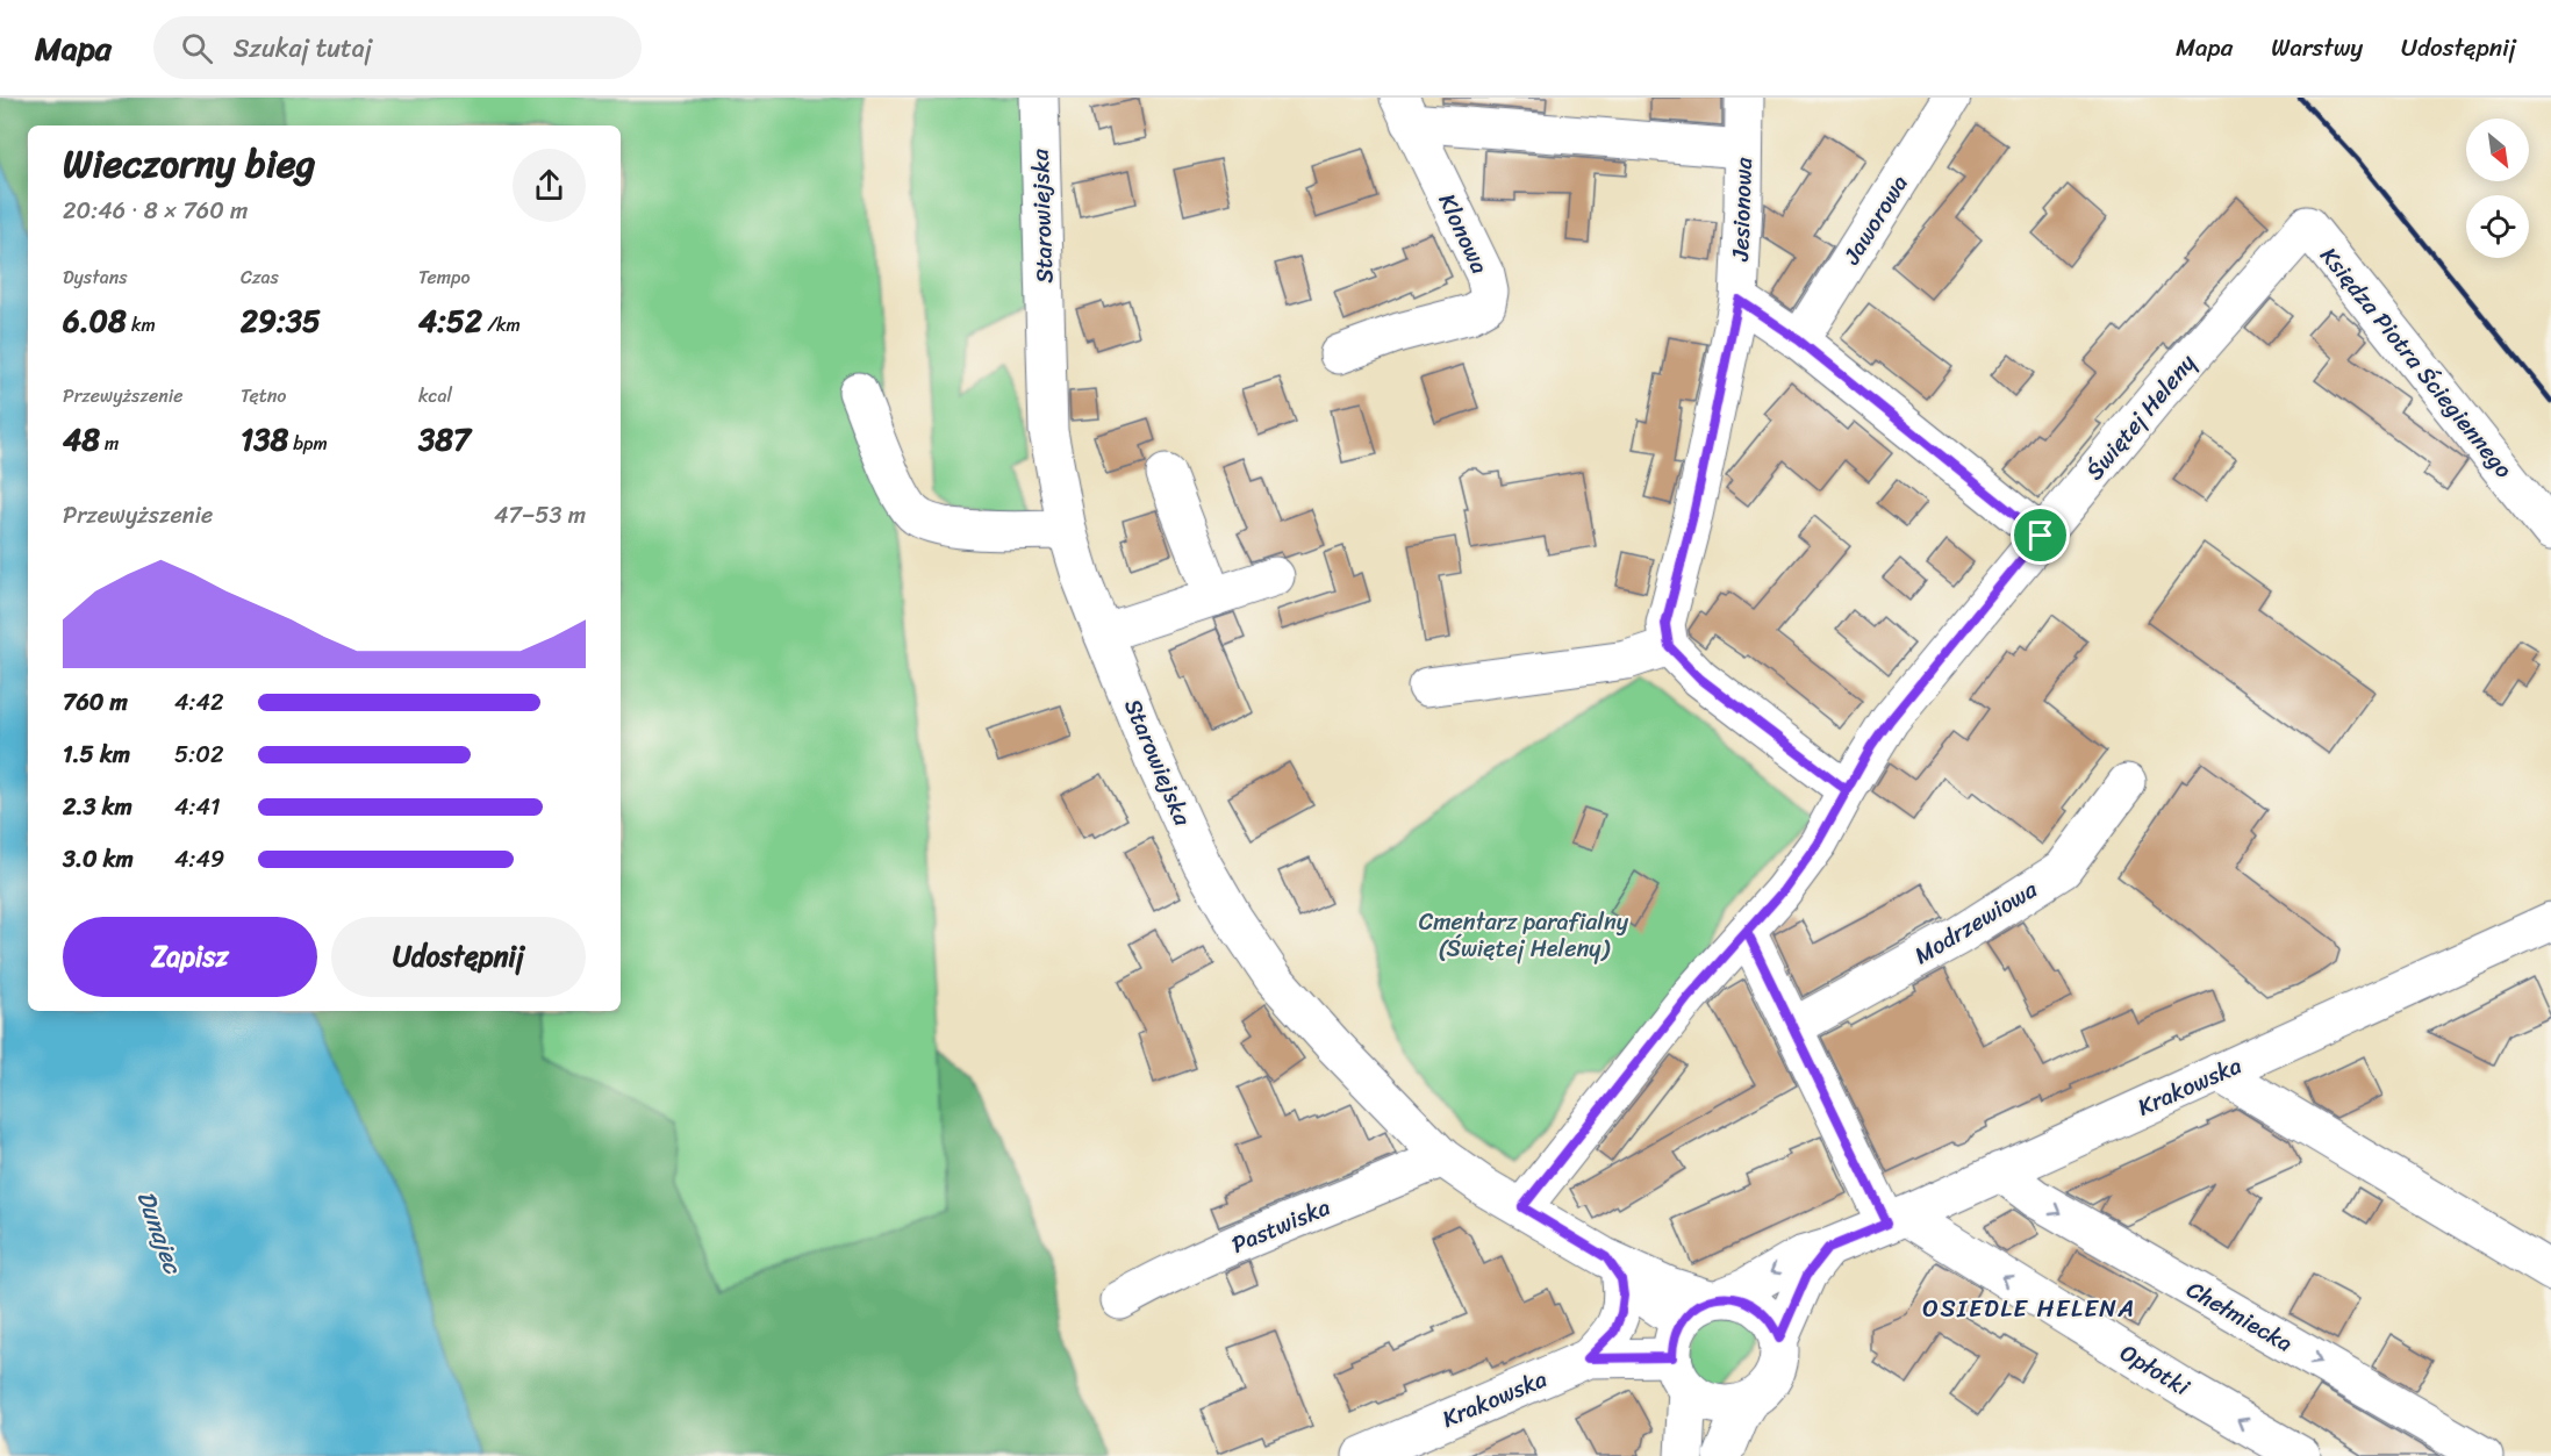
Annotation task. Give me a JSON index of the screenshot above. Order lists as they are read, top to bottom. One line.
{"streets":{"street":["Jesionowa","Starowiejska","Jaworowa","Klonowa","Księdza Piotra Ściegiennego","Świętej Heleny","Modrzewiowa","Krakowska","Pastwiska","Chełmiecka","Opłotki"]},"crossings":[["Starowiejska","Świętej Heleny"],["Starowiejska","Krakowska"],["Starowiejska","Pastwiska"],["Księdza Piotra Ściegiennego","Świętej Heleny"],["Krakowska","Chełmiecka"],["Krakowska","Opłotki"]],"districts":["OSIEDLE HELENA"],"water":["Dunajec"],"parks":["Cmentarz parafialny (Świętej Heleny)"],"north":"bottom right","page":{"header":"Mapa","search":"Szukaj tutaj","nav":["Mapa","Warstwy","Udostępnij"],"heading":["Wieczorny bieg","20:46 · 8 × 760 m"],"stats":[["Dystans","6.08 km"],["Czas","29:35"],["Tempo","4:52 /km"],["Przewyższenie","48 m"],["Tętno","138 bpm"],["kcal","387"]],"chart":["Przewyższenie","47–53 m"],"list":[{"name":"760 m","note":"4:42"},{"name":"1.5 km","note":"5:02"},{"name":"2.3 km","note":"4:41"},{"name":"3.0 km","note":"4:49"}],"buttons":["Zapisz","Udostępnij"]}}
